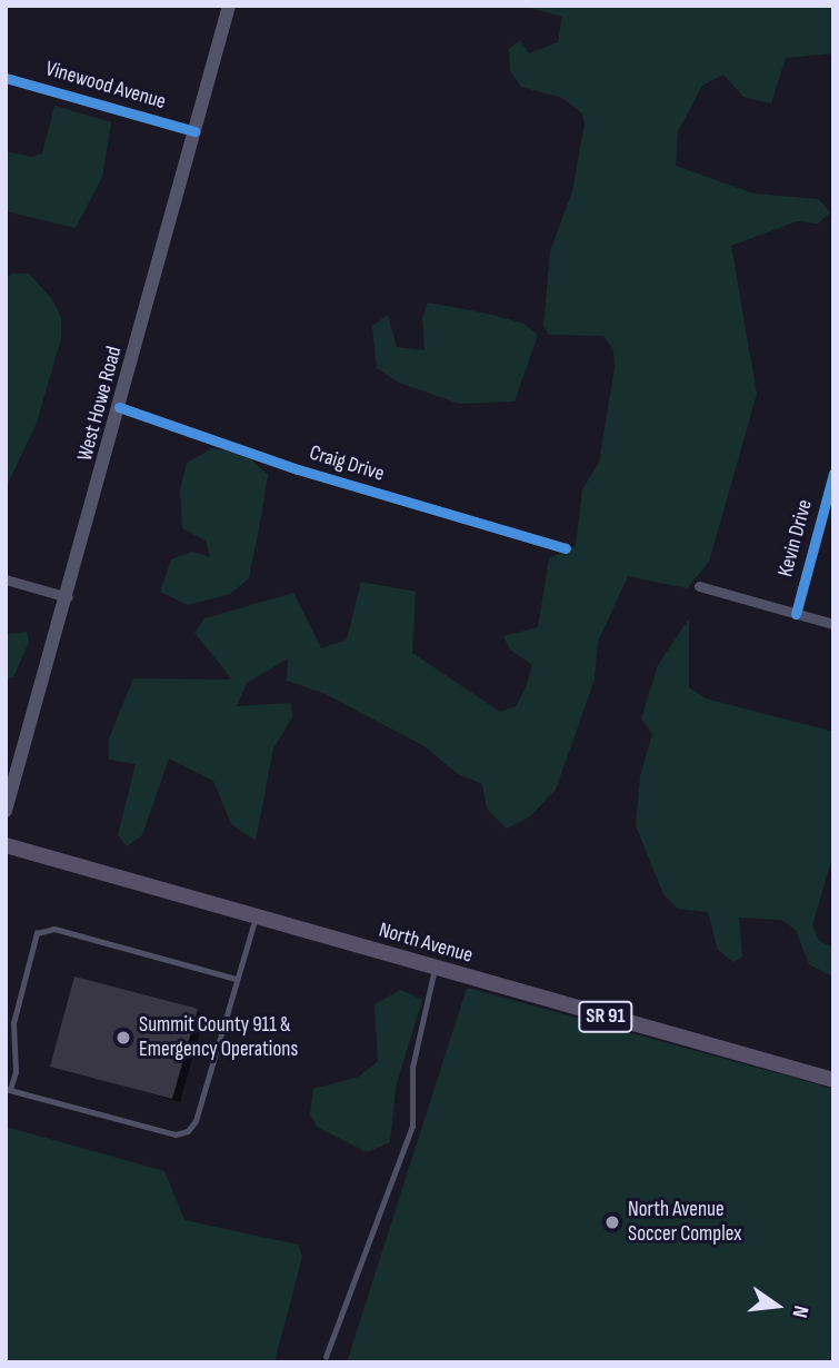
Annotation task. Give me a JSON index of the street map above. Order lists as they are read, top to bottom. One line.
{"streets":{"main road":["West Howe Road","North Avenue","SR 91"],"street":["Vinewood Avenue","Craig Drive","Kevin Drive"]},"crossings":[["Vinewood Avenue","West Howe Road"],["West Howe Road","Craig Drive"]],"places":["Summit County 911 & Emergency Operations","North Avenue Soccer Complex"],"north":"right"}
